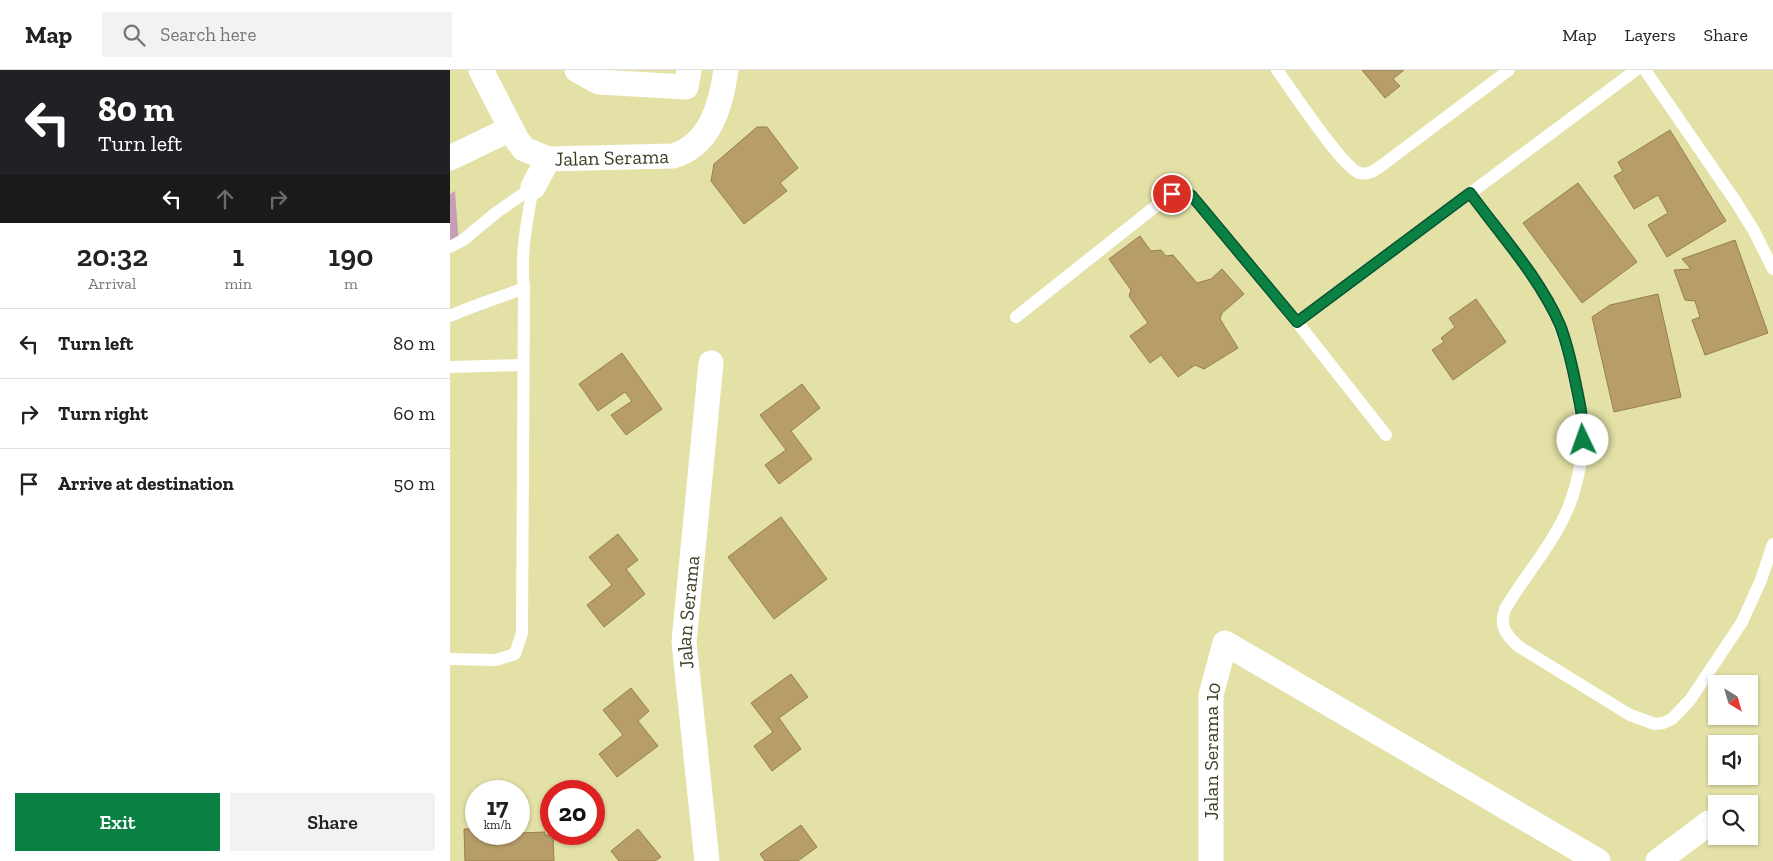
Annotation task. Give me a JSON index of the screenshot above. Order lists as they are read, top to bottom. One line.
{"streets":{"street":["Jalan Serama","Jalan Serama 10"]},"north":"bottom right","page":{"header":"Map","search":"Search here","nav":["Map","Layers","Share"],"turn":["80 m","Turn left"],"eta":["20:32","Arrival","1","min","190","m"],"list":[{"name":"Turn left","value":"80 m"},{"name":"Turn right","value":"60 m"},{"name":"Arrive at destination","value":"50 m"}],"speed":"17 km/h","limit":"20","buttons":["Exit","Share"]}}
